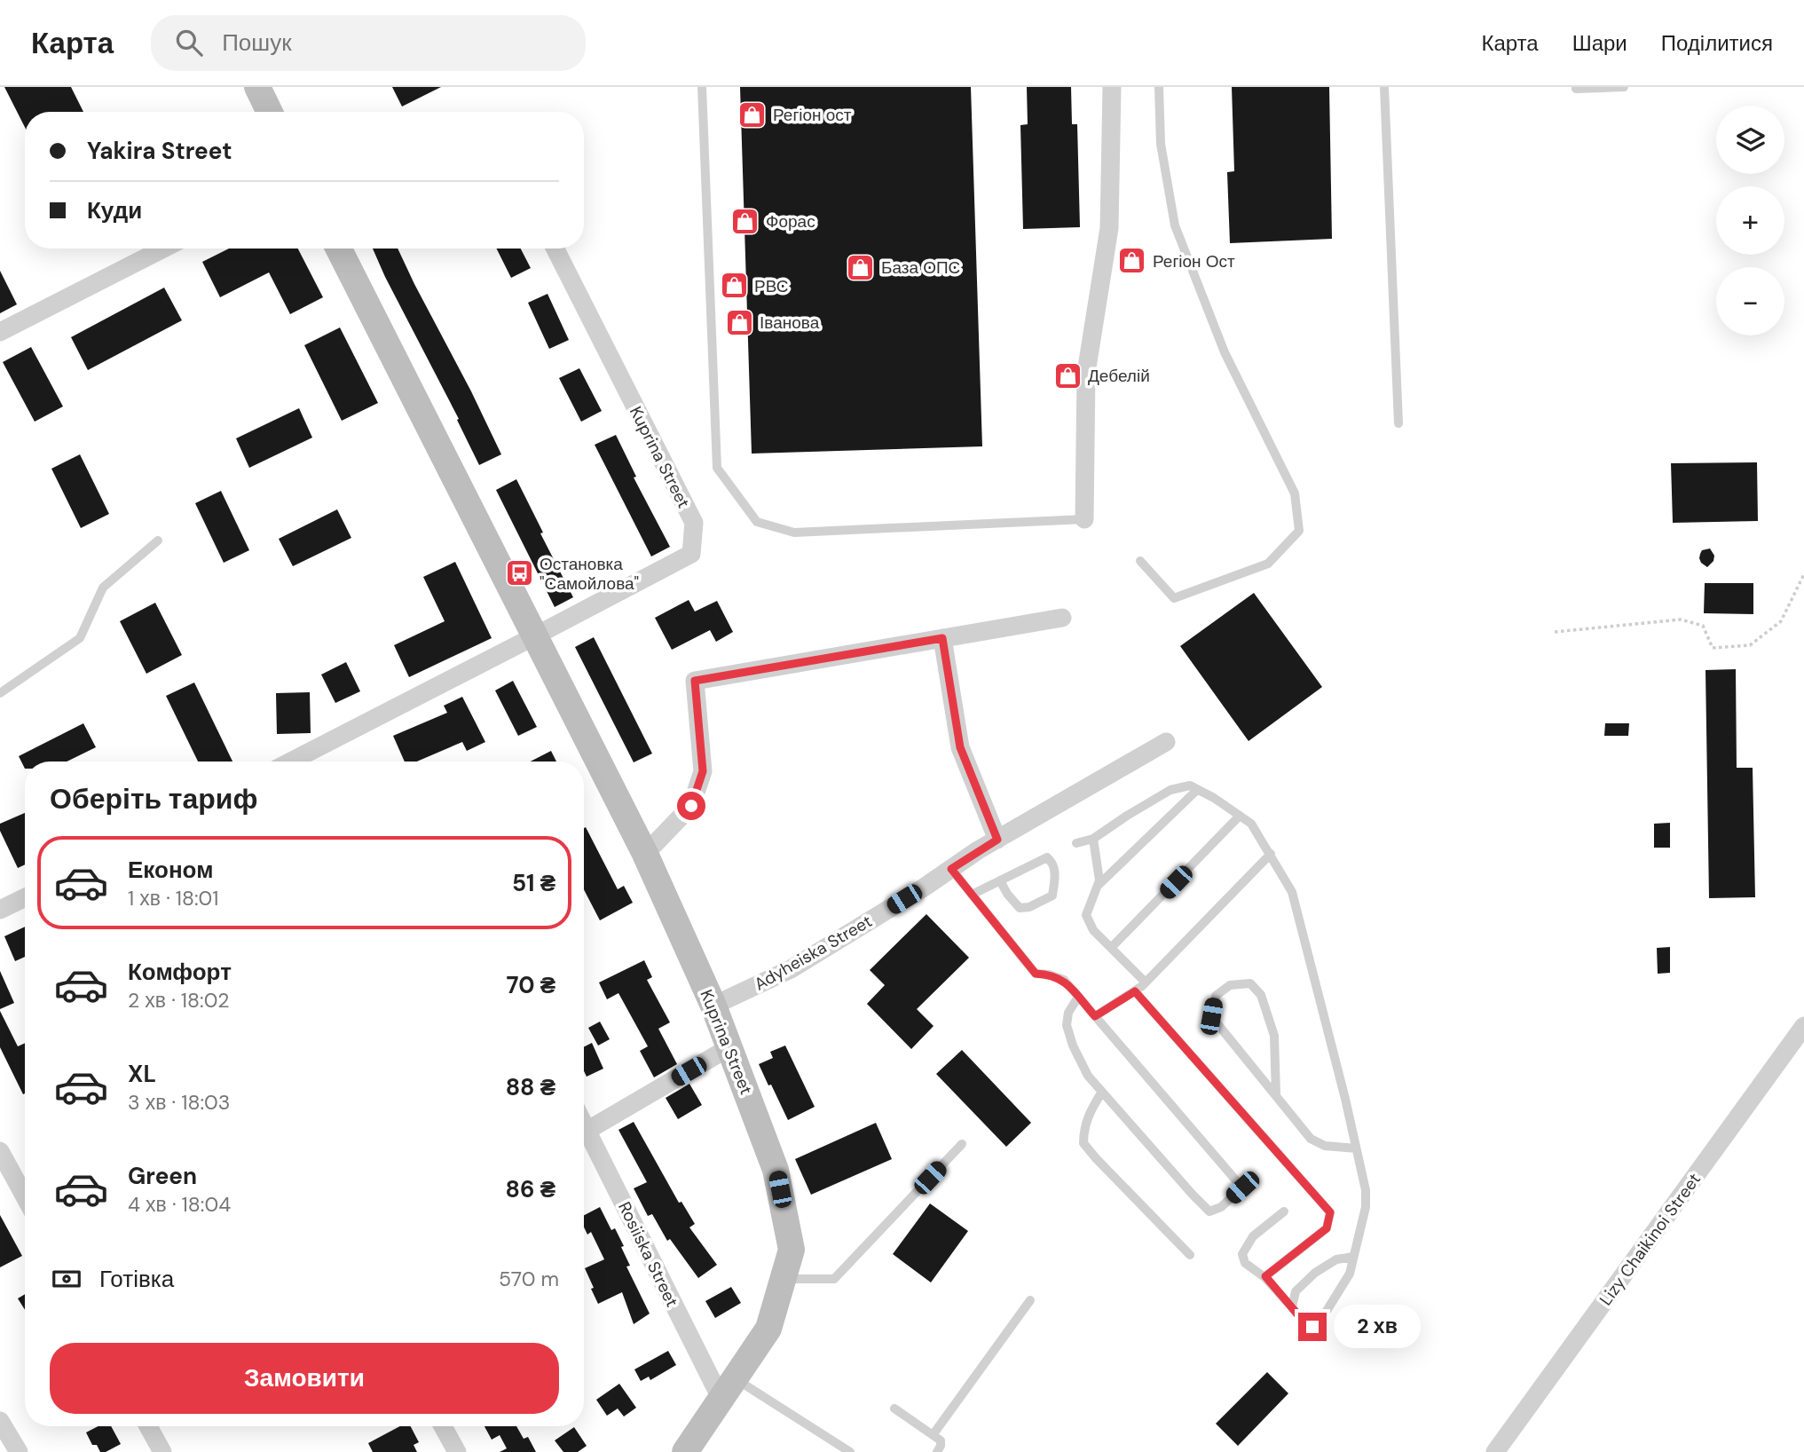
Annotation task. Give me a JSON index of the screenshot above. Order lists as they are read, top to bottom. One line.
{"streets":{"main road":["Kuprina Street"],"street":["Adyheiska Street","Lizy Chaikinoi Street","Rosiiska Street"]},"crossings":[["Kuprina Street","Adyheiska Street"],["Kuprina Street","Rosiiska Street"]],"places":{"shop":["Регіон ост","Форас","Регіон Ост","База ОПС","РВС","Іванова","Дебелій"],"bus stop":["Остановка \"Самойлова\""]},"page":{"header":"Карта","search":"Пошук","nav":["Карта","Шари","Поділитися"],"map_buttons":["+","−"],"banner":["Yakira Street","Куди"],"heading":"Оберіть тариф","list":[{"name":"Економ","note":"1 хв · 18:01","value":"51 ₴"},{"name":"Комфорт","note":"2 хв · 18:02","value":"70 ₴"},{"name":"XL","note":"3 хв · 18:03","value":"88 ₴"},{"name":"Green","note":"4 хв · 18:04","value":"86 ₴"}],"pay":["Готівка","570 m"],"bubble":"2 хв","buttons":"Замовити"}}
